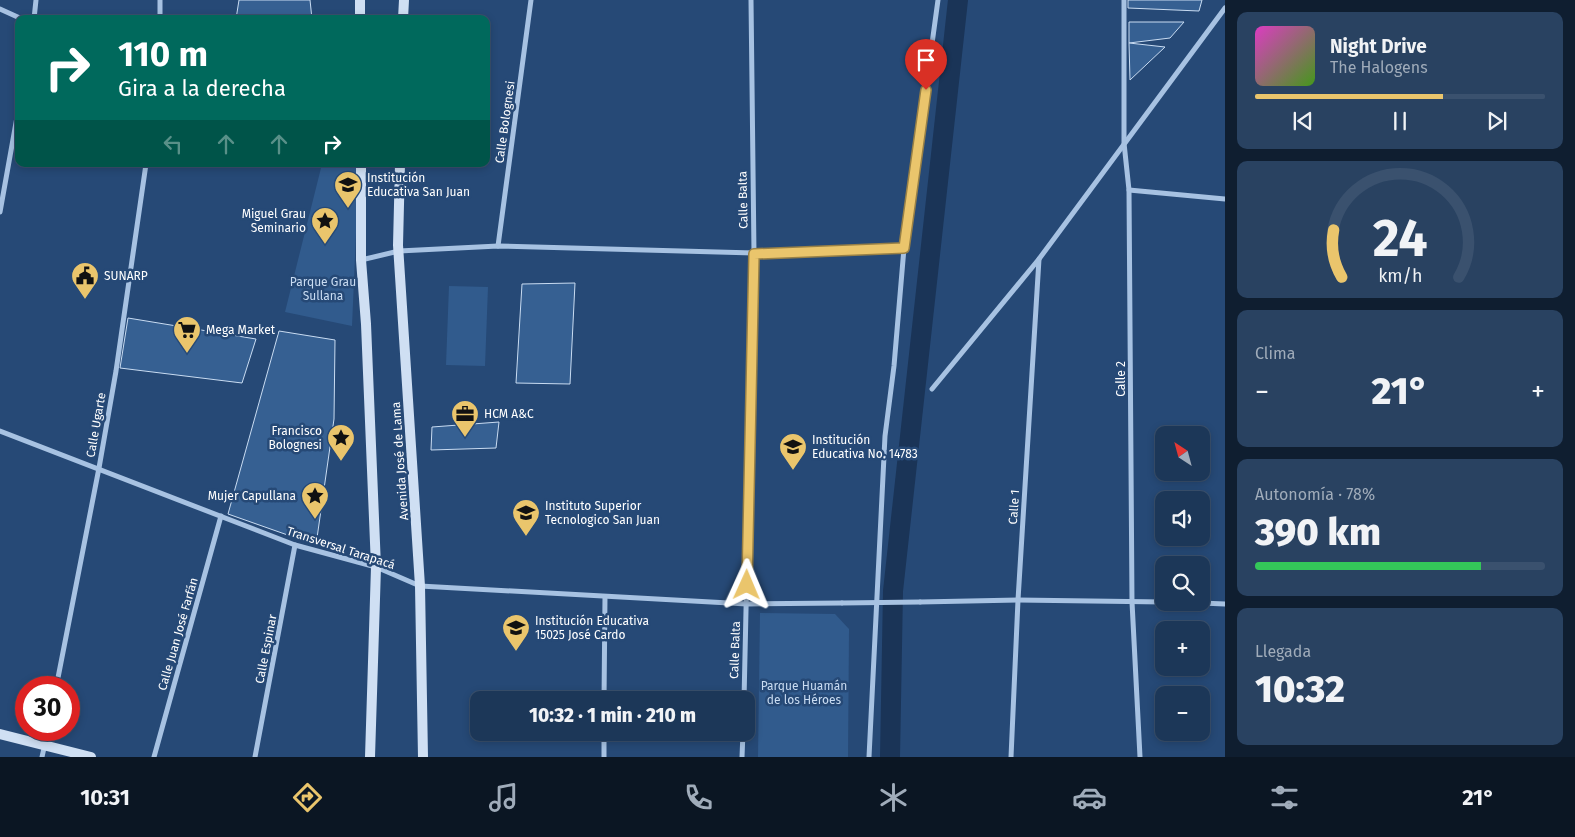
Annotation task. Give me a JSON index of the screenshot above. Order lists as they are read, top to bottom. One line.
{"streets":{"main road":["Avenida José de Lama"],"street":["Calle Bolognesi","Calle Balta","Calle 2","Calle Ugarte","Calle 1","Transversal Tarapacá","Calle Juan José Farfán","Calle Espinar"]},"crossings":[["Calle Balta","Transversal Tarapacá"],["Calle 2","Transversal Tarapacá"],["Calle Ugarte","Transversal Tarapacá"],["Avenida José de Lama","Transversal Tarapacá"],["Calle 1","Transversal Tarapacá"],["Transversal Tarapacá","Calle Juan José Farfán"],["Transversal Tarapacá","Calle Espinar"]],"parks":["Parque Grau Sullana","Parque Huamán de los Héroes"],"places":{"school or university":["Institución Educativa San Juan","Institución Educativa No. 14783","Instituto Superior Tecnologico San Juan","Institución Educativa 15025 José Cardo"],"place":["Miguel Grau Seminario","Francisco Bolognesi","Mujer Capullana"],"public building":["SUNARP"],"supermarket":["Mega Market"],"office":["HCM A&C"]},"north":"top left","page":{"turn":["110 m","Gira a la derecha"],"song":["Night Drive","The Halogens"],"tile":["Clima",["Autonomía · 78%","390 km"],["Llegada","10:32"]],"heat":["−","21°","+"],"map_buttons":["+","−"],"limit":"30","trip":"10:32 · 1 min · 210 m","tabs":["10:31","21°"],"gauge":["24","km/h"]}}
